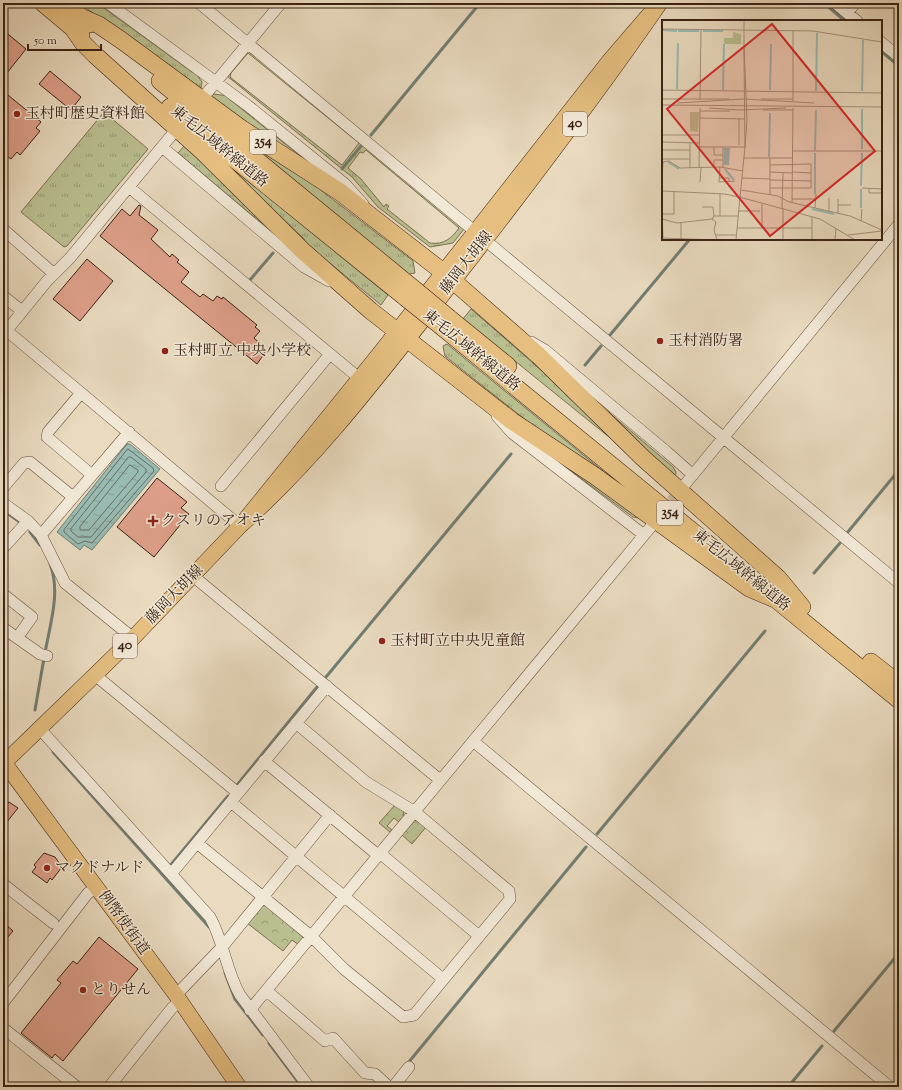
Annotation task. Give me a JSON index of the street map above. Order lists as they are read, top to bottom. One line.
{"streets":{"highway":["354","東毛広域幹線道路"],"main road":["40","藤岡大胡線","例幣使街道"]},"crossings":[["354","東毛広域幹線道路"],["354","藤岡大胡線"],["藤岡大胡線","例幣使街道"]],"places":{"other":["玉村町歴史資料館","玉村消防署","玉村町立 中央小学校","玉村町立中央児童館","マクドナルド","とりせん"],"health":["クスリのアオキ"]},"scale_bar":"50 m"}
